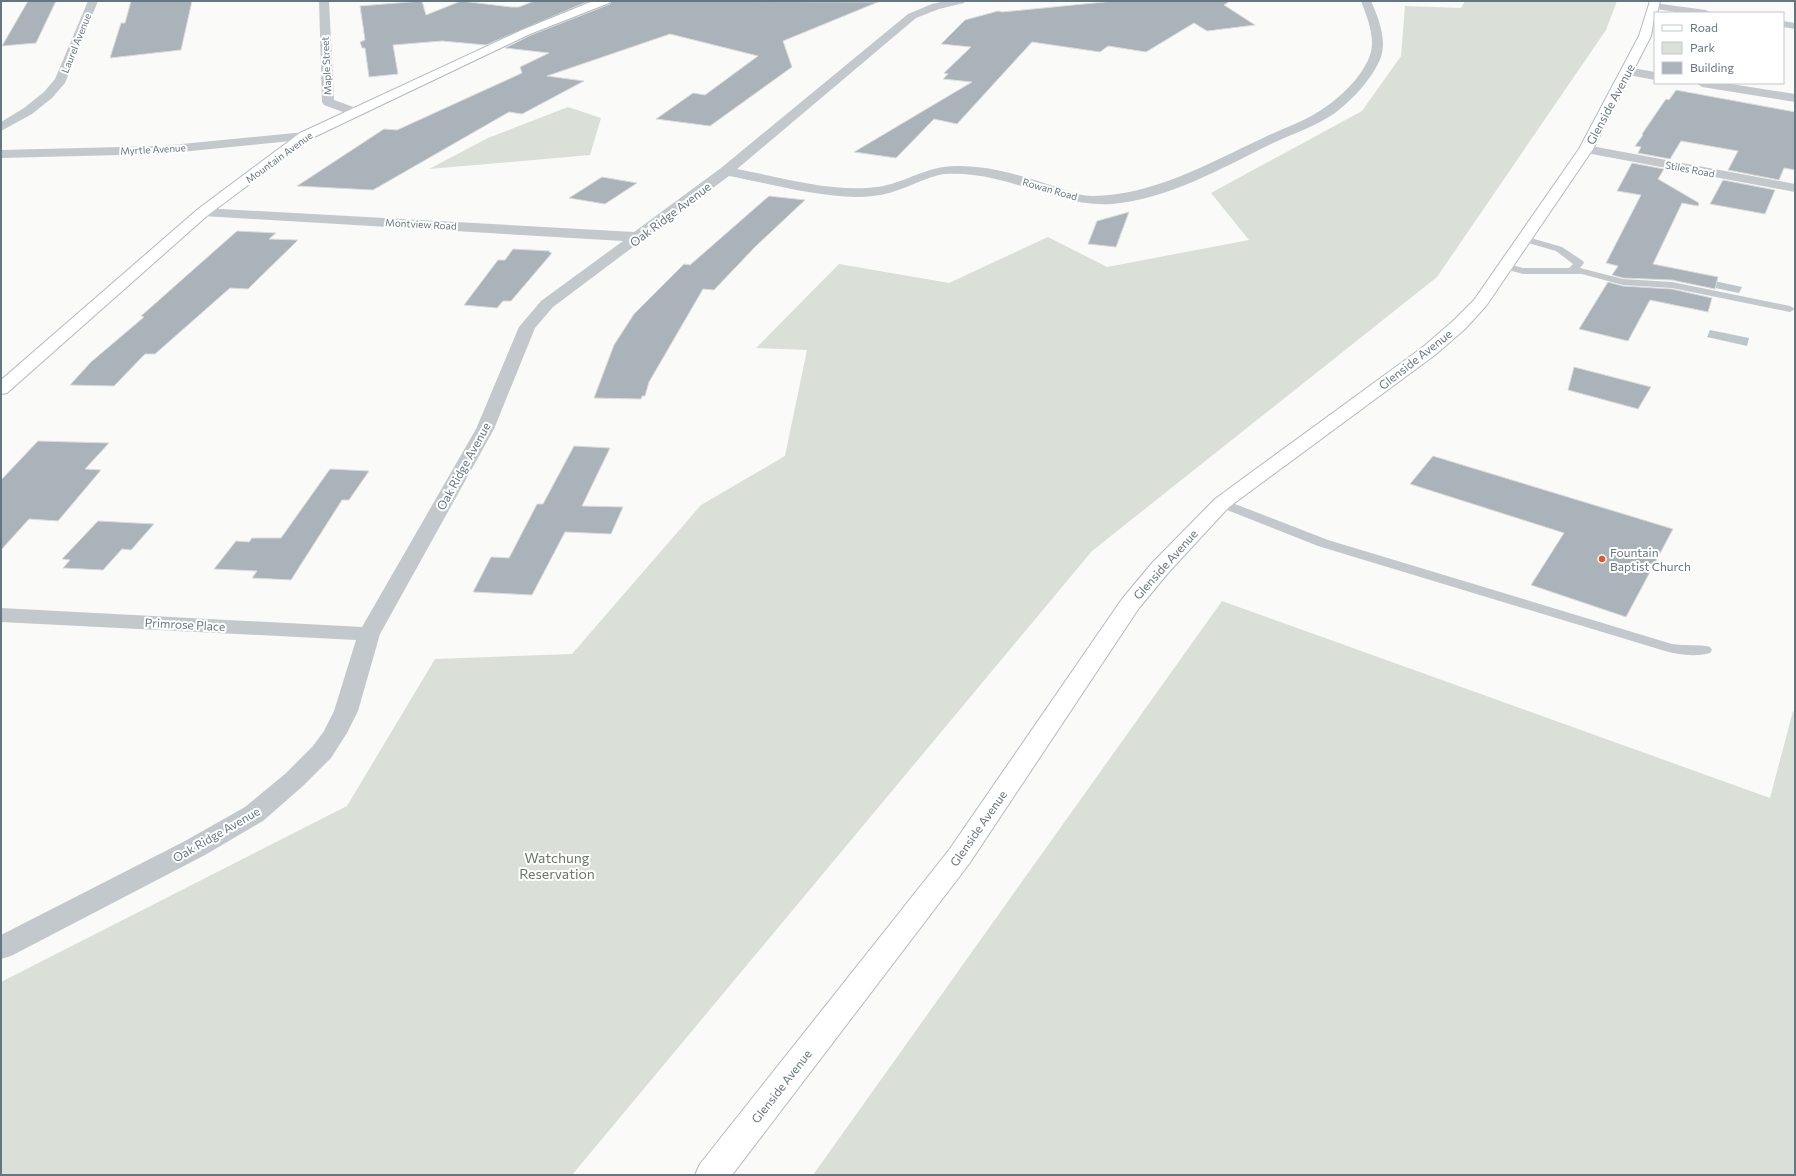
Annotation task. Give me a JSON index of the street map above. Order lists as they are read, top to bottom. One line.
{"streets":{"main road":["Glenside Avenue","Mountain Avenue"],"street":["Laurel Avenue","Maple Street","Myrtle Avenue","Stiles Road","Rowan Road","Oak Ridge Avenue","Montview Road","Primrose Place"]},"crossings":[["Maple Street","Mountain Avenue"],["Glenside Avenue","Stiles Road"],["Myrtle Avenue","Mountain Avenue"],["Mountain Avenue","Montview Road"],["Rowan Road","Oak Ridge Avenue"],["Oak Ridge Avenue","Montview Road"],["Oak Ridge Avenue","Primrose Place"]],"parks":["Watchung Reservation"],"places":["Fountain Baptist Church"],"legend":["Road","Park","Building"]}
